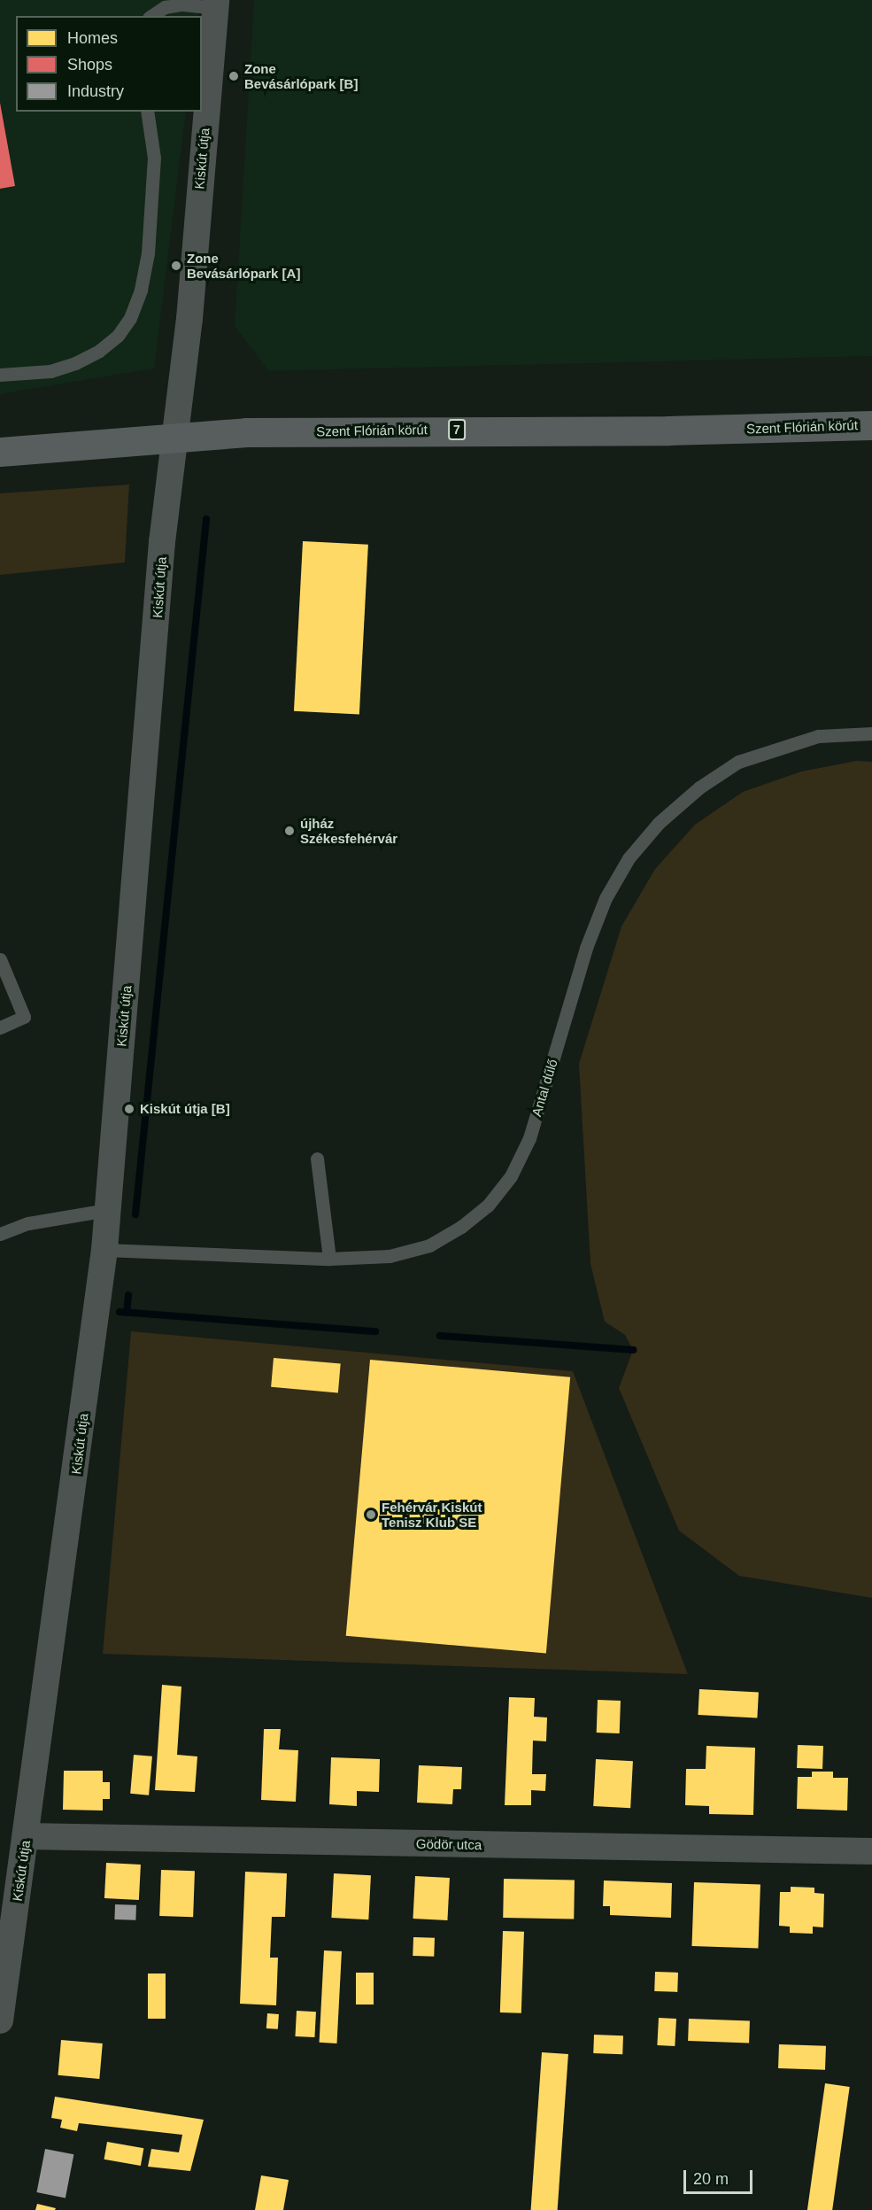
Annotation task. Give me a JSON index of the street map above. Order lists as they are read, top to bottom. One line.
{"streets":{"main road":["Szent Flórián körút","7"],"street":["Kiskút útja","Gödör utca"],"lane":["Antal dűlő"]},"crossings":[["Kiskút útja","Szent Flórián körút"],["Kiskút útja","Antal dűlő"],["Kiskút útja","Gödör utca"]],"places":["Zone Bevásárlópark [B]","Zone Bevásárlópark [A]","újház Székesfehérvár","Kiskút útja [B]","Fehérvár Kiskút Tenisz Klub SE"],"legend":["Homes","Shops","Industry"],"scale_bar":"20 m"}
